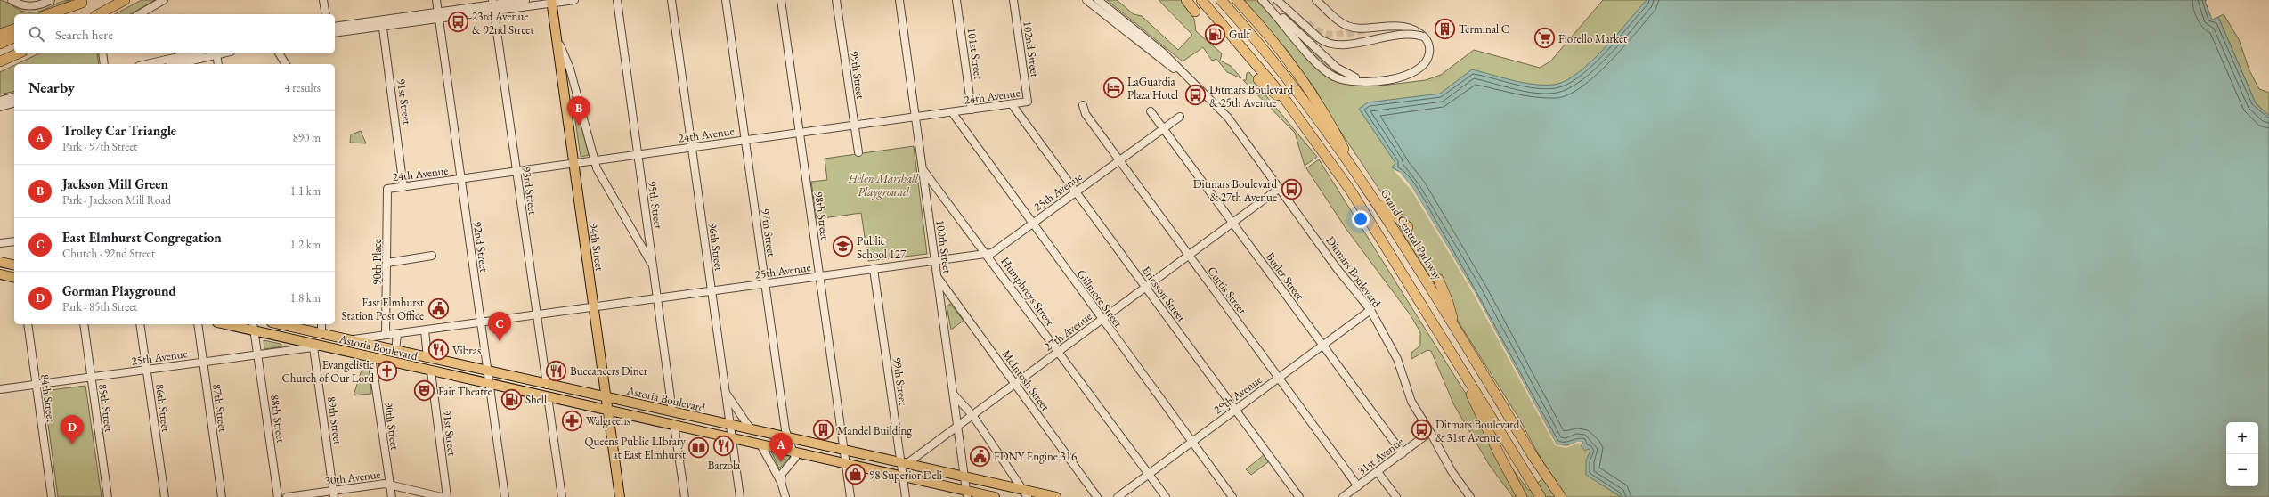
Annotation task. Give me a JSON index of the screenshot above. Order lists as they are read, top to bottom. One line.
{"streets":{"highway":["Grand Central Parkway"],"main road":["94th Street","Astoria Boulevard"],"street":["102nd Street","101st Street","99th Street","24th Avenue","91st Street","93rd Street","25th Avenue","95th Street","98th Street","97th Street","92nd Street","96th Street","100th Street","90th Place","Ditmars Boulevard","Butler Street","Curtis Street","Humphreys Street","Ericsson Street","Gillmore Street","27th Avenue","McIntosh Street","29th Avenue","84th Street","85th Street","86th Street","87th Street","88th Street","89th Street","90th Street","31st Avenue","30th Avenue"]},"crossings":[["102nd Street","24th Avenue"],["101st Street","24th Avenue"],["99th Street","24th Avenue"],["99th Street","25th Avenue"],["99th Street","27th Avenue"],["99th Street","Astoria Boulevard"],["24th Avenue","91st Street"],["24th Avenue","93rd Street"],["24th Avenue","95th Street"],["24th Avenue","98th Street"],["24th Avenue","97th Street"],["24th Avenue","92nd Street"],["24th Avenue","94th Street"],["24th Avenue","96th Street"],["24th Avenue","100th Street"],["24th Avenue","90th Place"],["24th Avenue","Ericsson Street"],["24th Avenue","Gillmore Street"],["91st Street","Astoria Boulevard"],["93rd Street","25th Avenue"],["93rd Street","Astoria Boulevard"],["25th Avenue","95th Street"],["25th Avenue","98th Street"],["25th Avenue","97th Street"],["25th Avenue","92nd Street"],["25th Avenue","94th Street"],["25th Avenue","96th Street"],["25th Avenue","100th Street"],["25th Avenue","90th Place"],["25th Avenue","Butler Street"],["25th Avenue","Curtis Street"],["25th Avenue","Humphreys Street"],["25th Avenue","Ericsson Street"],["25th Avenue","Gillmore Street"],["25th Avenue","Astoria Boulevard"],["25th Avenue","84th Street"],["25th Avenue","85th Street"],["25th Avenue","86th Street"],["25th Avenue","87th Street"],["25th Avenue","88th Street"],["25th Avenue","89th Street"],["95th Street","Astoria Boulevard"],["98th Street","Astoria Boulevard"],["97th Street","Astoria Boulevard"],["92nd Street","Astoria Boulevard"],["94th Street","Astoria Boulevard"],["96th Street","Astoria Boulevard"],["100th Street","Humphreys Street"],["100th Street","27th Avenue"],["100th Street","Astoria Boulevard"],["100th Street","McIntosh Street"],["Ditmars Boulevard","27th Avenue"],["Ditmars Boulevard","29th Avenue"],["Ditmars Boulevard","31st Avenue"],["Butler Street","27th Avenue"],["Butler Street","29th Avenue"],["Butler Street","31st Avenue"],["Curtis Street","27th Avenue"],["Curtis Street","29th Avenue"],["Curtis Street","31st Avenue"],["Humphreys Street","27th Avenue"],["Humphreys Street","29th Avenue"],["Ericsson Street","27th Avenue"],["Ericsson Street","29th Avenue"],["Gillmore Street","27th Avenue"],["Gillmore Street","29th Avenue"],["27th Avenue","Astoria Boulevard"],["27th Avenue","McIntosh Street"],["Astoria Boulevard","88th Street"],["Astoria Boulevard","89th Street"],["Astoria Boulevard","90th Street"],["89th Street","30th Avenue"],["90th Street","30th Avenue"]],"parks":["Helen Marshall Playground"],"places":{"bus stop":["23rd Avenue & 92nd Street","Ditmars Boulevard & 25th Avenue","Ditmars Boulevard & 27th Avenue","Ditmars Boulevard & 31st Avenue"],"building":["Terminal C","Mandel Building"],"fuel station":["Gulf","Shell"],"supermarket":["Fiorello Market"],"hotel":["LaGuardia Plaza Hotel"],"school or university":["Public School 127"],"public building":["East Elmhurst Station Post Office","FDNY Engine 316"],"restaurant":["Vibras","Buccaneers Diner","Barzola"],"church":["Evangelistic Church of Our Lord"],"theatre":["Fair Theatre"],"pharmacy":["Walgreens"],"library":["Queens Public LIbrary at East Elmhurst"],"shop":["98 Superior Deli"]},"page":{"search":"Search here","heading":["Nearby","4 results"],"pins":["B","C","D","A"],"list":[{"mark":"A","name":"Trolley Car Triangle","note":"Park · 97th Street","value":"890 m"},{"mark":"B","name":"Jackson Mill Green","note":"Park · Jackson Mill Road","value":"1.1 km"},{"mark":"C","name":"East Elmhurst Congregation","note":"Church · 92nd Street","value":"1.2 km"},{"mark":"D","name":"Gorman Playground","note":"Park · 85th Street","value":"1.8 km"}],"map_buttons":["+","−"]}}
